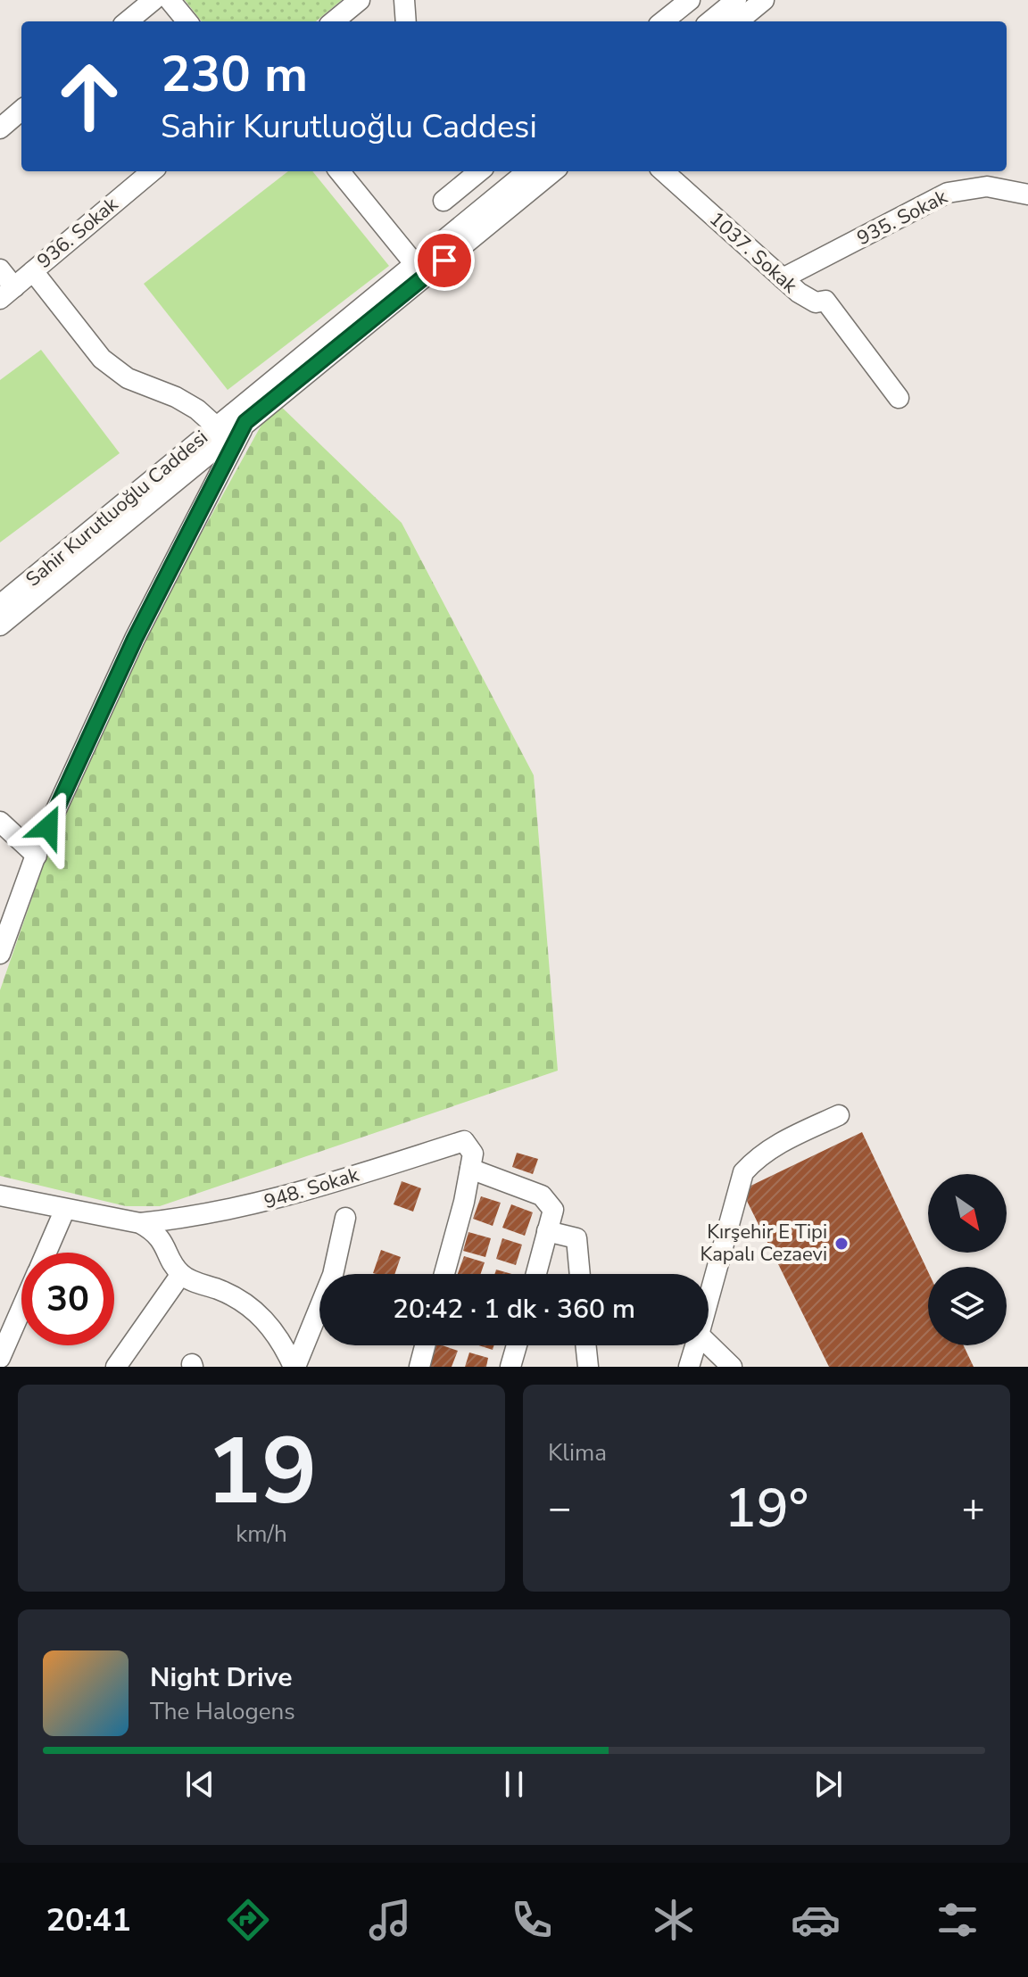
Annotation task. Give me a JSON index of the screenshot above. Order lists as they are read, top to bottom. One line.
{"streets":{"street":["935. Sokak","936. Sokak","1037. Sokak","Sahir Kurutluoğlu Caddesi","948. Sokak"]},"crossings":[["935. Sokak","1037. Sokak"]],"places":["Kırşehir E Tipi Kapalı Cezaevi"],"north":"bottom right","page":{"turn":["230 m","Sahir Kurutluoğlu Caddesi"],"limit":"30","trip":"20:42 · 1 dk · 360 m","tile":[["19","km/h"],"Klima"],"heat":["−","19°","+"],"song":["Night Drive","The Halogens"],"tabs":"20:41"}}
